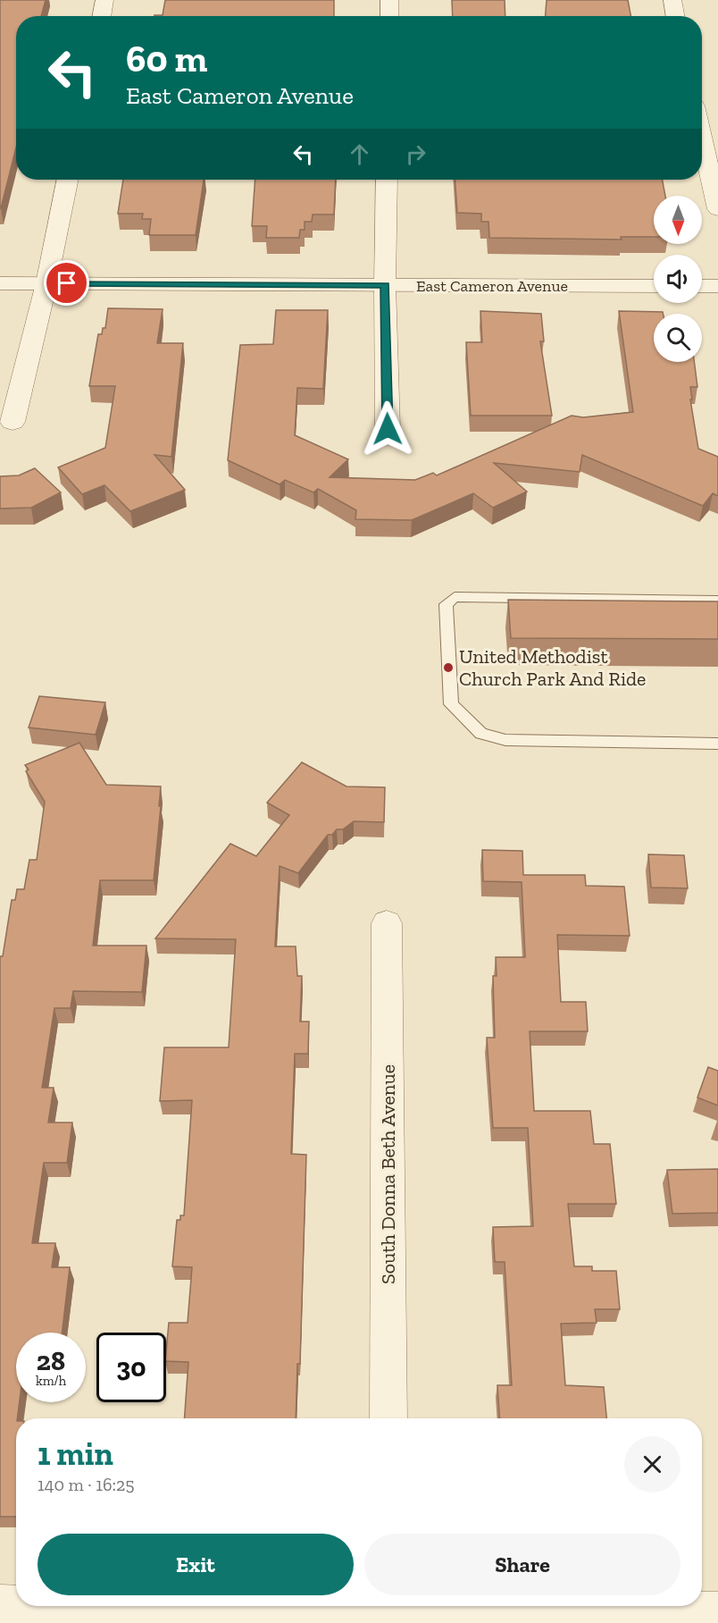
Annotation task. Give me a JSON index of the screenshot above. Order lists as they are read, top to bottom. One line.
{"streets":{"street":["East Cameron Avenue","South Donna Beth Avenue"]},"places":["United Methodist Church Park And Ride"],"north":"bottom","page":{"turn":["60 m","East Cameron Avenue"],"speed":"28 km/h","limit":"30","heading":["1 min","140 m · 16:25"],"buttons":["Exit","Share"]}}
